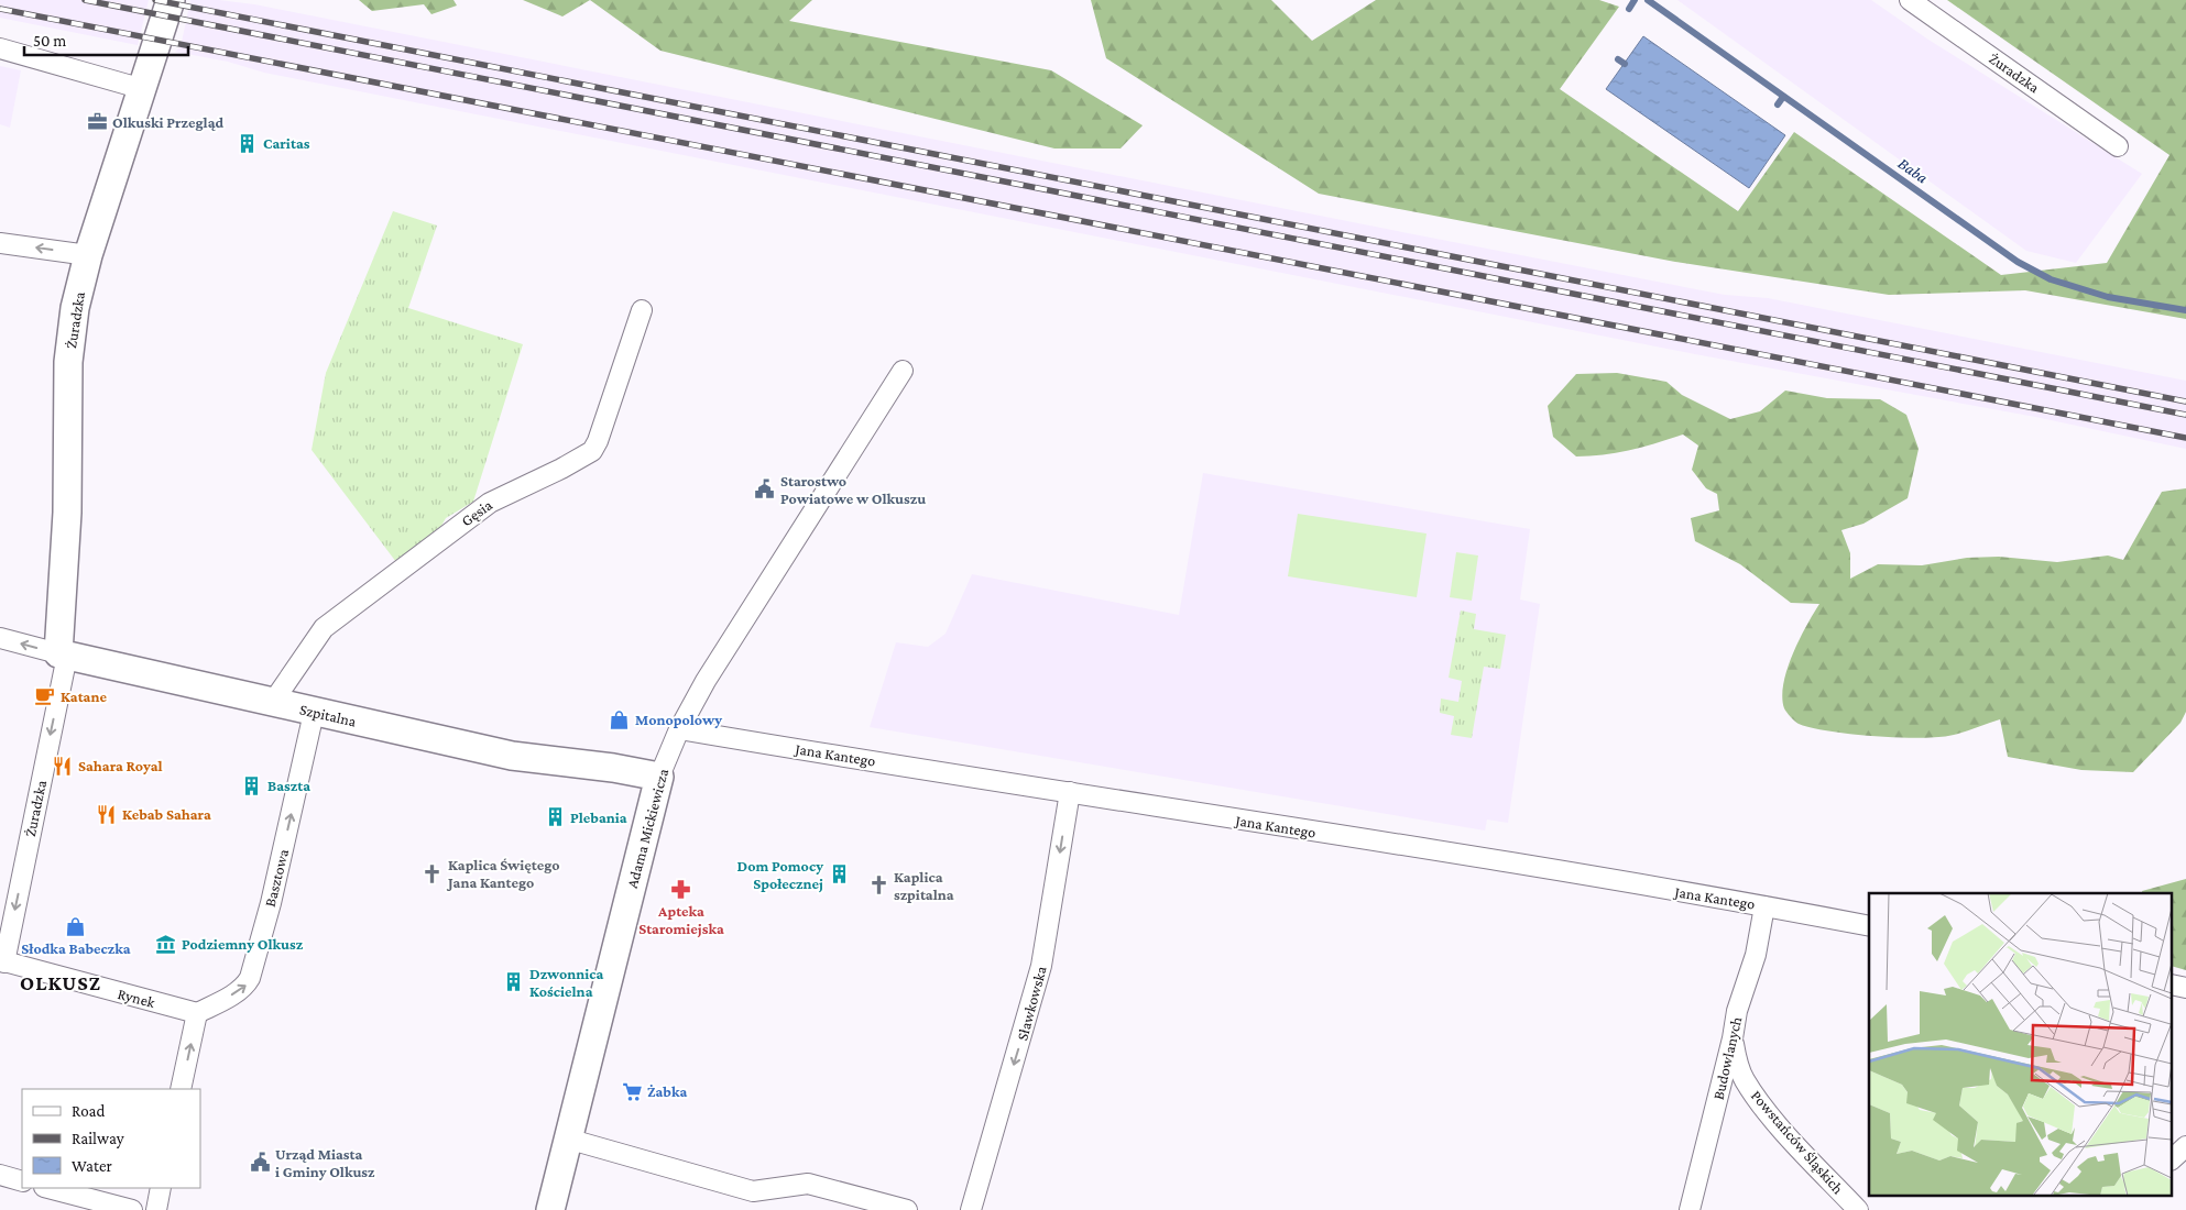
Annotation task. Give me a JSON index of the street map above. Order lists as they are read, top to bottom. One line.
{"streets":{"street":["Żuradzka","Gęsia","Szpitalna","Jana Kantego","Adama Mickiewicza","Basztowa","Rynek","Sławkowska","Budowlanych","Powstańców Śląskich"]},"crossings":[["Żuradzka","Szpitalna"],["Żuradzka","Rynek"],["Gęsia","Szpitalna"],["Szpitalna","Adama Mickiewicza"],["Szpitalna","Basztowa"],["Jana Kantego","Adama Mickiewicza"],["Jana Kantego","Sławkowska"],["Jana Kantego","Budowlanych"],["Basztowa","Rynek"],["Budowlanych","Powstańców Śląskich"]],"one_way":["Basztowa","Sławkowska"],"districts":["OLKUSZ"],"water":["Baba"],"places":{"office":["Olkuski Przegląd"],"building":["Caritas","Baszta","Plebania","Dom Pomocy Społecznej","Dzwonnica Kościelna"],"public building":["Starostwo Powiatowe w Olkuszu","Urząd Miasta i Gminy Olkusz"],"cafe":["Katane"],"shop":["Monopolowy","Słodka Babeczka"],"restaurant":["Sahara Royal","Kebab Sahara"],"church":["Kaplica Świętego Jana Kantego","Kaplica szpitalna"],"pharmacy":["Apteka Staromiejska"],"museum":["Podziemny Olkusz"],"supermarket":["Żabka"]},"legend":["Road","Railway","Water"],"scale_bar":"50 m"}
